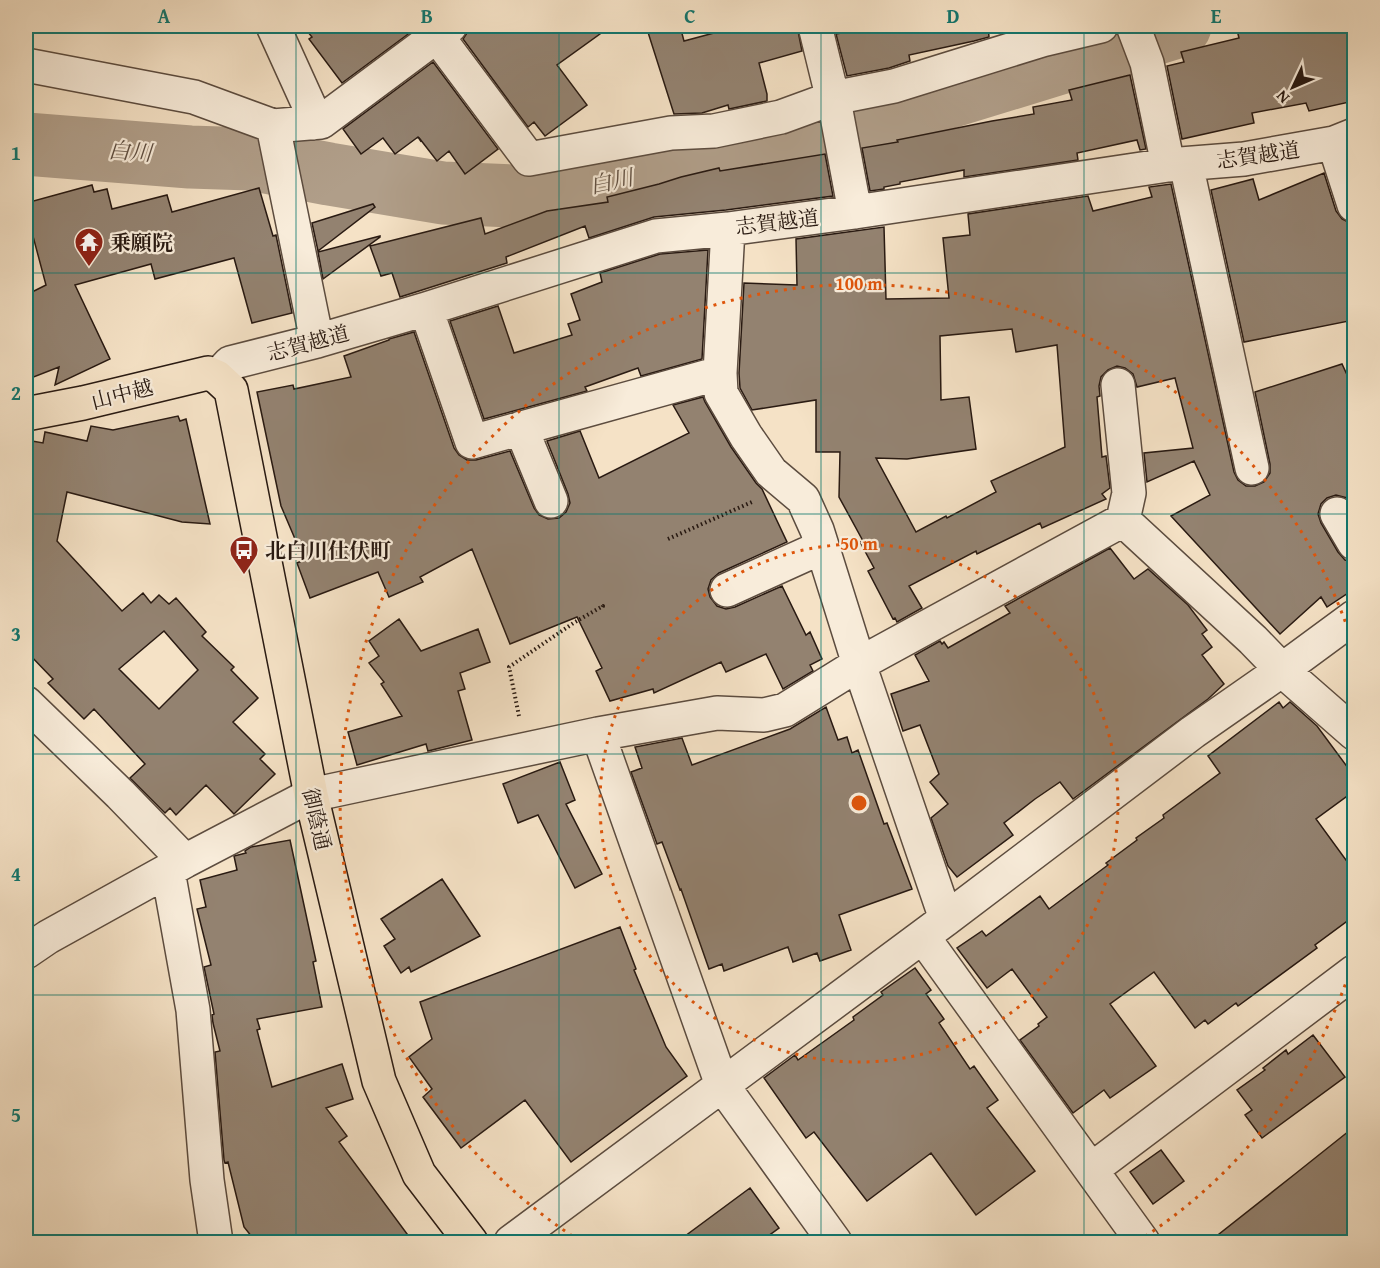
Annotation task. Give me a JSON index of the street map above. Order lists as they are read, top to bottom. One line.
{"streets":{"main road":["山中越","御蔭通"],"street":["志賀越道"]},"crossings":[["志賀越道","山中越"],["志賀越道","御蔭通"],["山中越","御蔭通"]],"water":["白川"],"places":{"temple":["乗願院"],"bus stop":["北白川仕伏町"]},"north":"bottom left","grid":{"columns":["A","B","C","D","E"],"rows":["1","2","3","4","5"]},"rings":["100 m","50 m"]}
